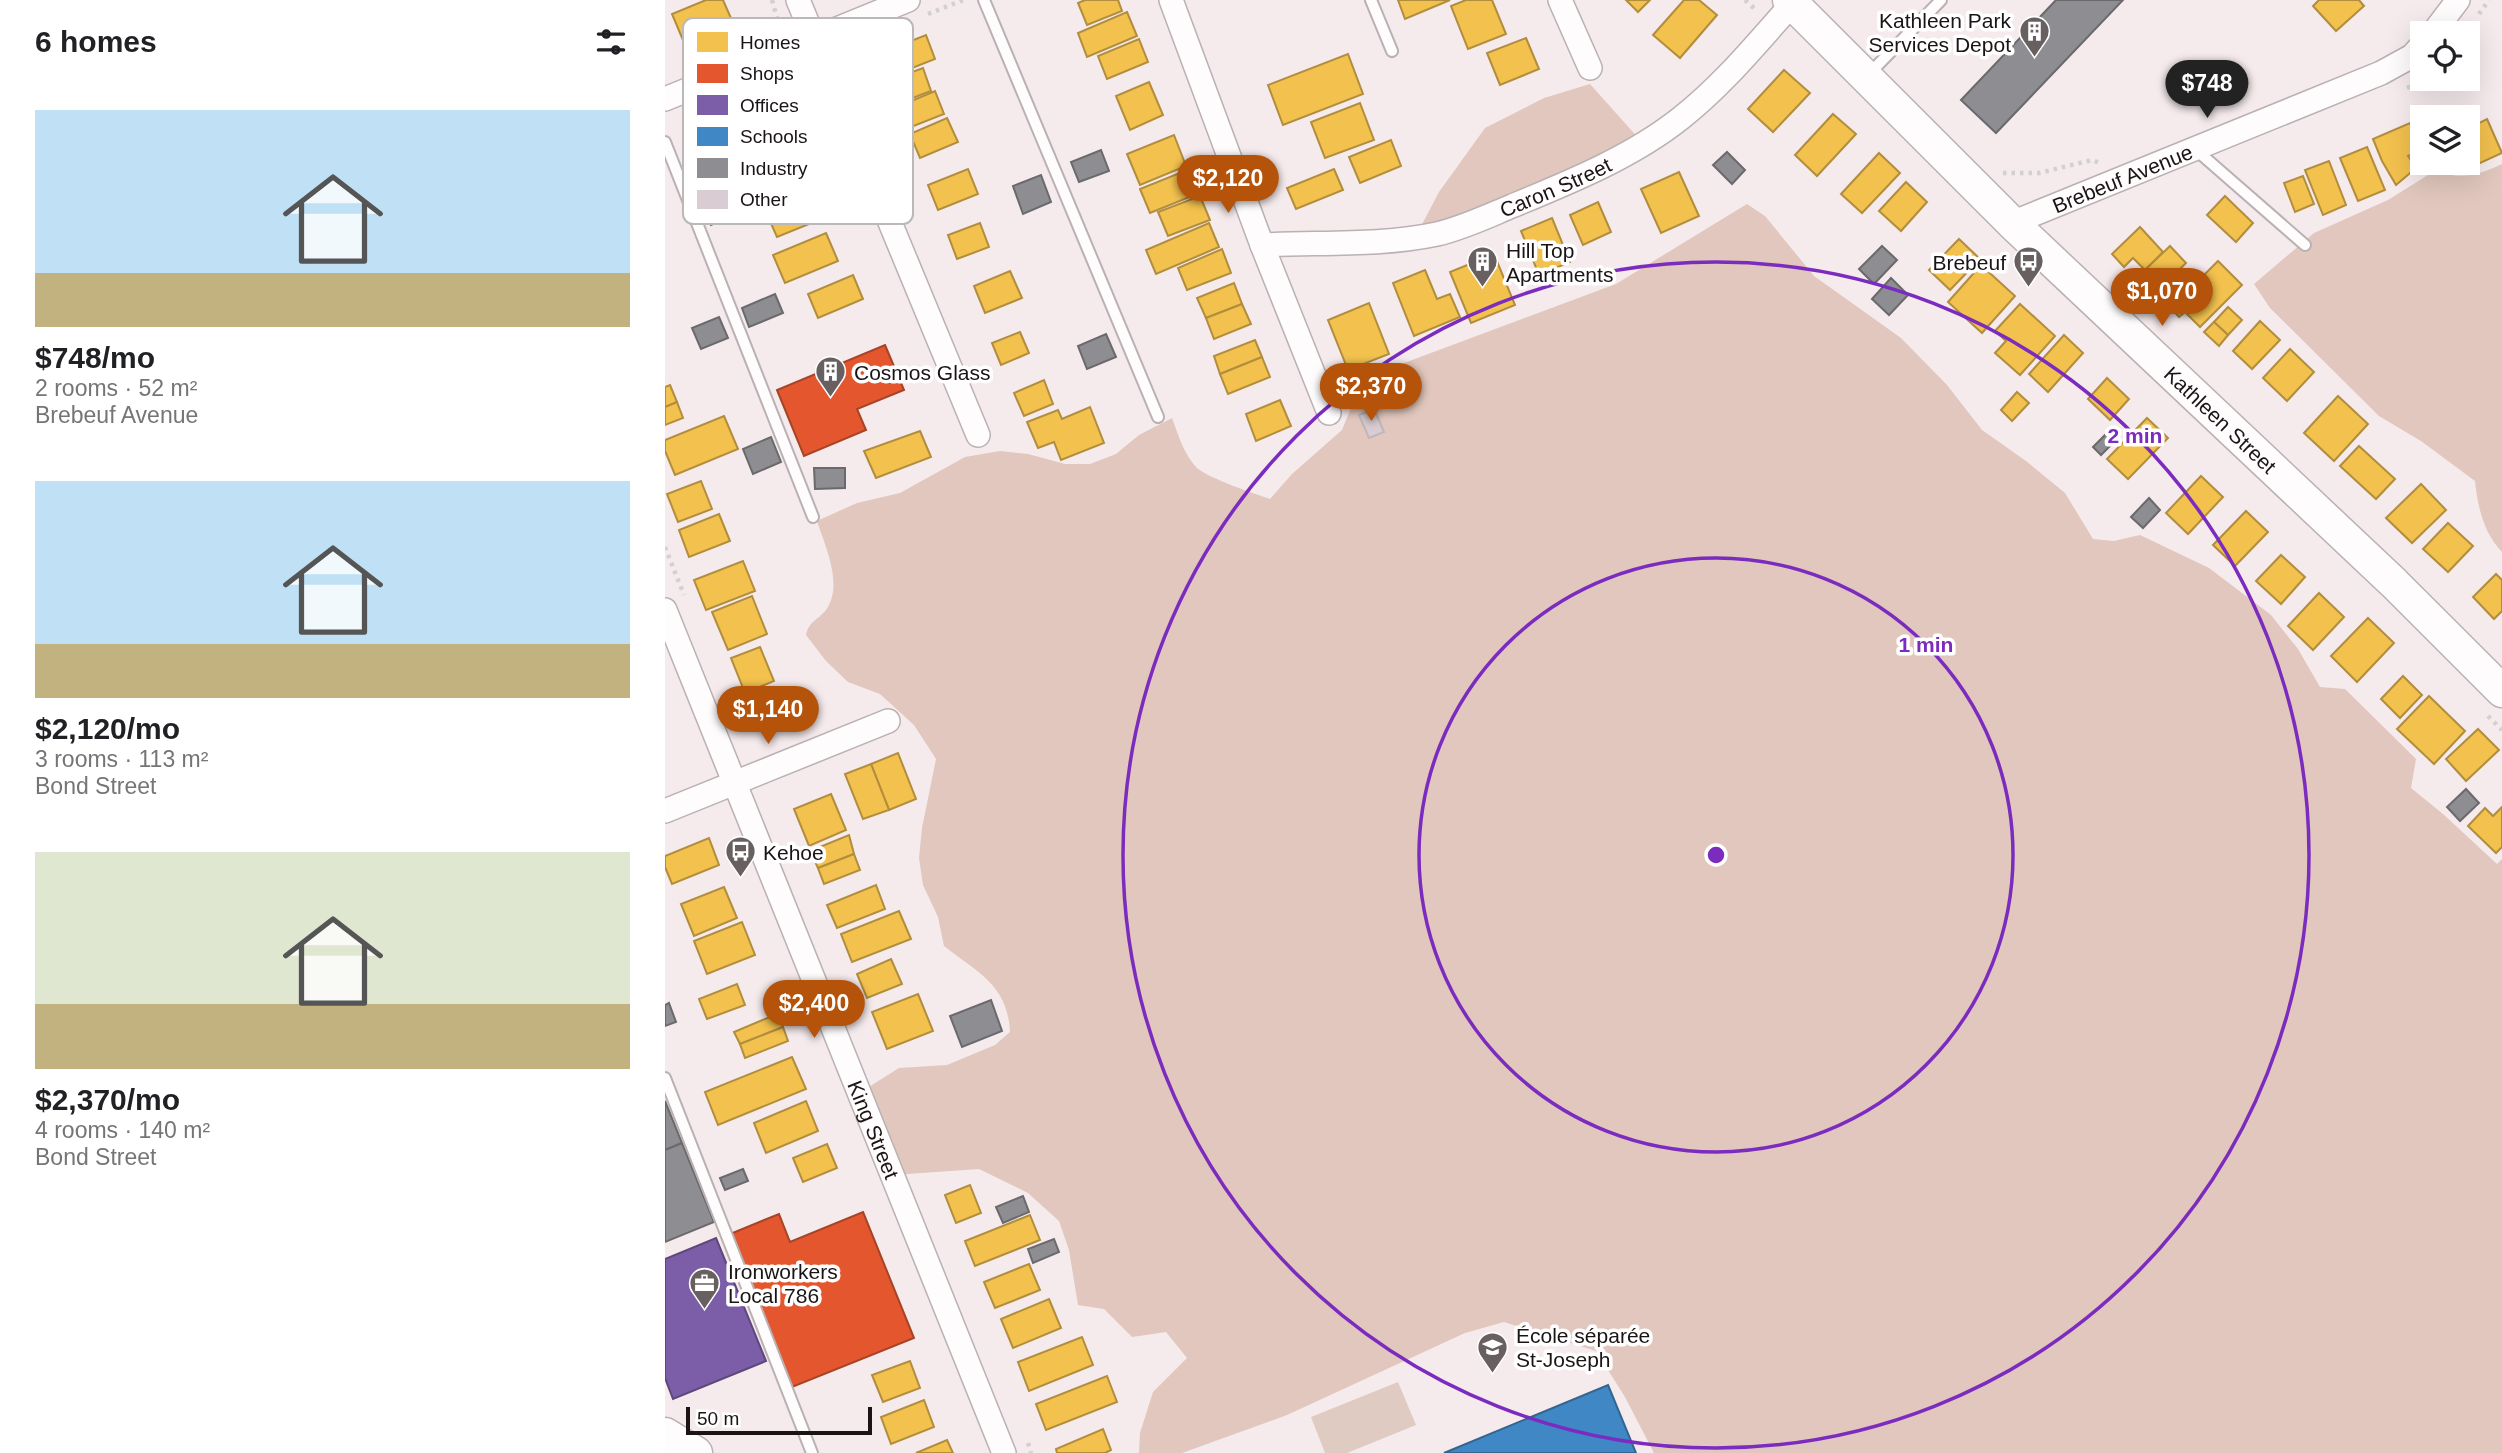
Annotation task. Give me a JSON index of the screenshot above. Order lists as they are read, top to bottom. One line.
{"streets":{"street":["Brebeuf Avenue","Caron Street","Kathleen Street","King Street"]},"crossings":[["Brebeuf Avenue","Kathleen Street"],["Caron Street","Kathleen Street"]],"places":{"building":["Kathleen Park Services Depot","Hill Top Apartments","Cosmos Glass"],"bus stop":["Brebeuf","Kehoe"],"office":["Ironworkers Local 786"],"school or university":["École séparée St-Joseph"]},"legend":["Homes","Shops","Offices","Schools","Industry","Other"],"scale_bar":"50 m","page":{"heading":"6 homes","price":["$748","$2,120","$1,070","$2,370","$1,140","$2,400"],"list":[{"name":"$748/mo","note":"2 rooms · 52 m² · Brebeuf Avenue"},{"name":"$2,120/mo","note":"3 rooms · 113 m² · Bond Street"},{"name":"$2,370/mo","note":"4 rooms · 140 m² · Bond Street"}],"scale":"50 m"},"rings":["2 min","1 min"]}
